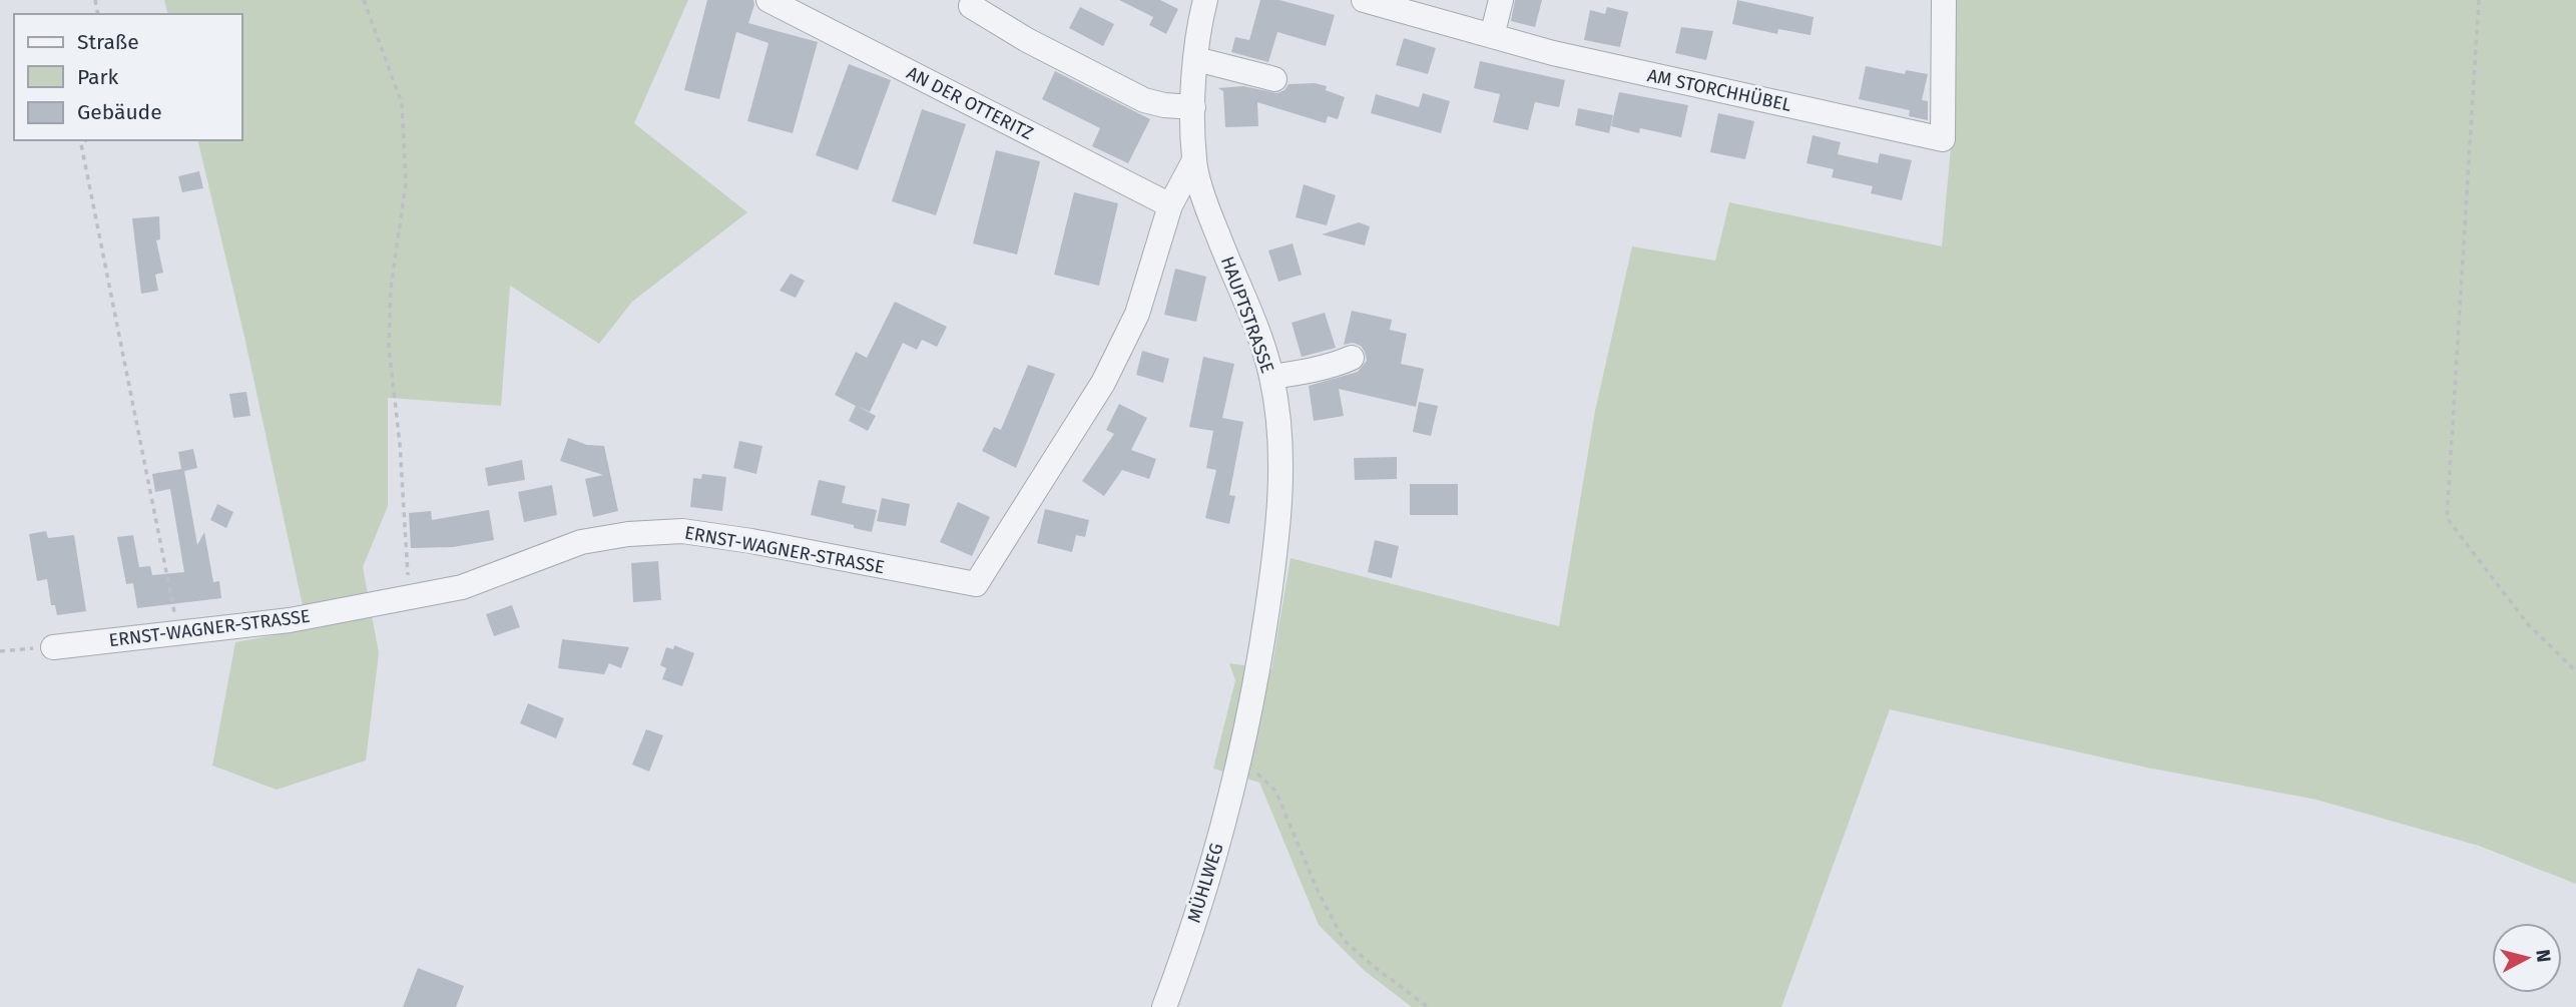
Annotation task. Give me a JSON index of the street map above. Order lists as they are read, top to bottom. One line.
{"streets":{"street":["AM STORCHHÜBEL","AN DER OTTERITZ","HAUPTSTRASSE","ERNST-WAGNER-STRASSE","MÜHLWEG"]},"crossings":[["AN DER OTTERITZ","ERNST-WAGNER-STRASSE"],["HAUPTSTRASSE","ERNST-WAGNER-STRASSE"],["HAUPTSTRASSE","MÜHLWEG"]],"legend":["Straße","Park","Gebäude"],"north":"right"}
